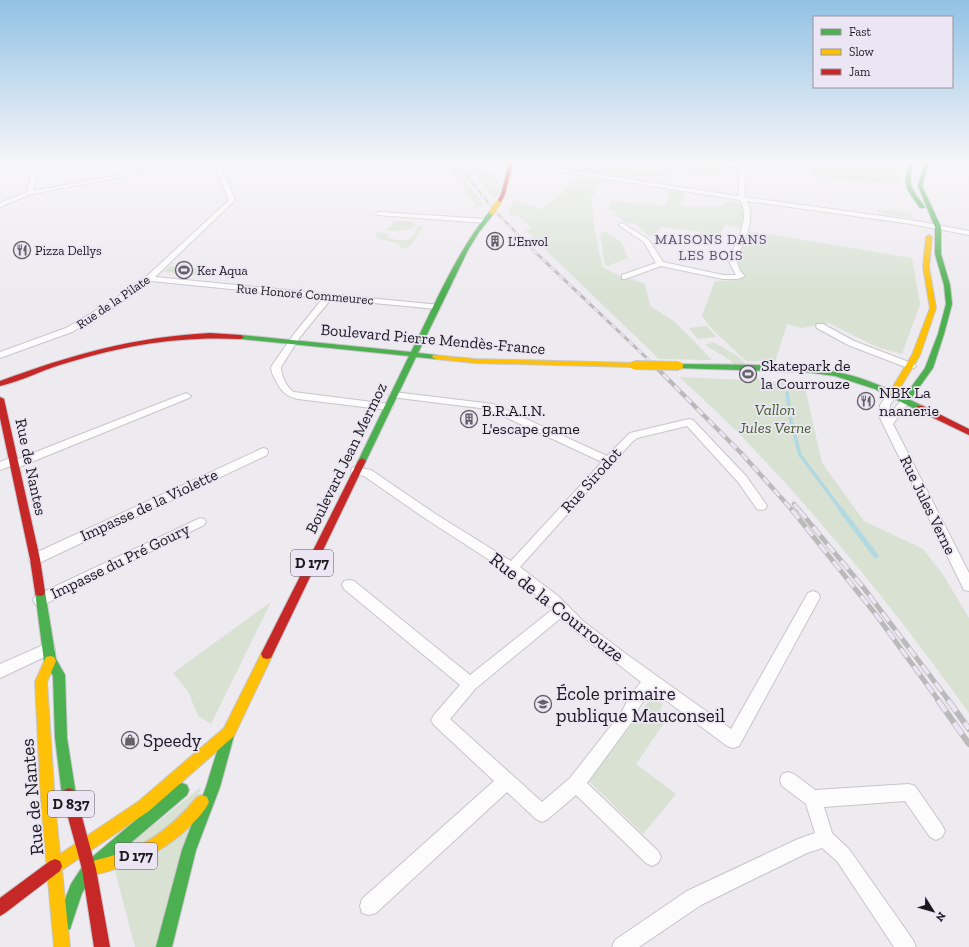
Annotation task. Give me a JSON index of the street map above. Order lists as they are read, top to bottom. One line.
{"streets":{"main road":["Boulevard Pierre Mendès-France","Boulevard Jean Mermoz","Rue de Nantes","D 177","D 837"],"street":["Rue Honoré Commeurec","Rue de la Pilate","Rue Sirodot","Impasse de la Violette","Rue Jules Verne","Impasse du Pré Goury","Rue de la Courrouze"]},"crossings":[["Rue Honoré Commeurec","Rue de la Pilate"],["Rue Honoré Commeurec","Boulevard Jean Mermoz"],["Boulevard Pierre Mendès-France","Boulevard Jean Mermoz"],["Boulevard Pierre Mendès-France","Rue Jules Verne"],["Boulevard Jean Mermoz","Rue de Nantes"],["Boulevard Jean Mermoz","Rue de la Courrouze"],["Rue de Nantes","Impasse de la Violette"],["Rue de Nantes","Impasse du Pré Goury"],["Rue de Nantes","D 177"],["Rue Sirodot","Rue de la Courrouze"]],"districts":["MAISONS DANS LES BOIS"],"parks":["Vallon Jules Verne"],"places":{"building":["L'Envol","B.R.A.I.N. L'escape game"],"restaurant":["Pizza Dellys","NBK La naanerie"],"sports":["Ker Aqua","Skatepark de la Courrouze"],"school or university":["École primaire publique Mauconseil"],"shop":["Speedy"]},"legend":["Fast","Slow","Jam"],"north":"bottom right"}
